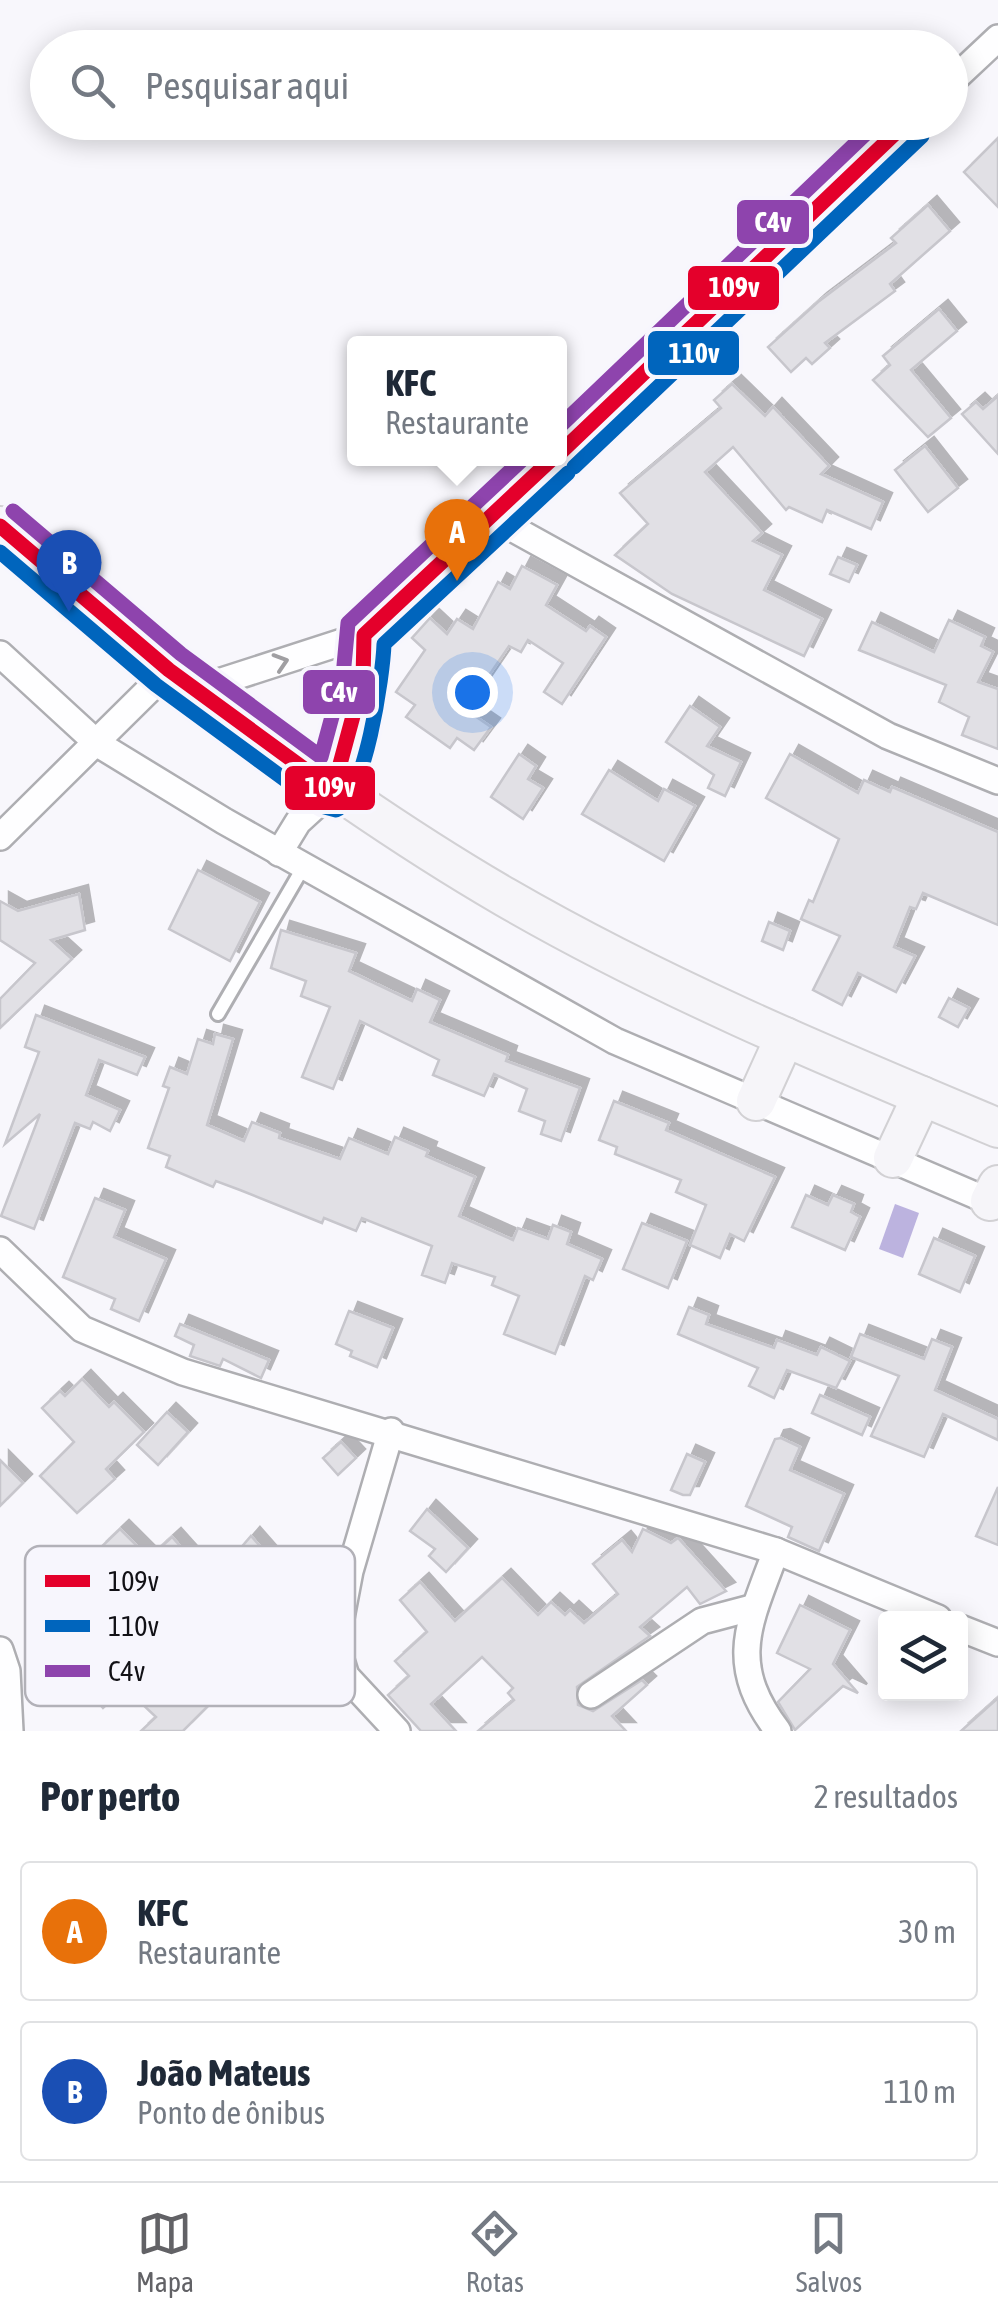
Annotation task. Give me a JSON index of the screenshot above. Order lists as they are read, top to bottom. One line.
{"lines":["transit line 109v","transit line 110v","transit line C4v"],"legend":["109v","110v","C4v"],"page":{"search":"Pesquisar aqui","popup":["KFC","Restaurante"],"pins":["A","B"],"heading":["Por perto","2 resultados"],"list":[{"mark":"A","name":"KFC","note":"Restaurante","value":"30 m"},{"mark":"B","name":"João Mateus","note":"Ponto de ônibus","value":"110 m"}],"nav":["Mapa","Rotas","Salvos"]}}
